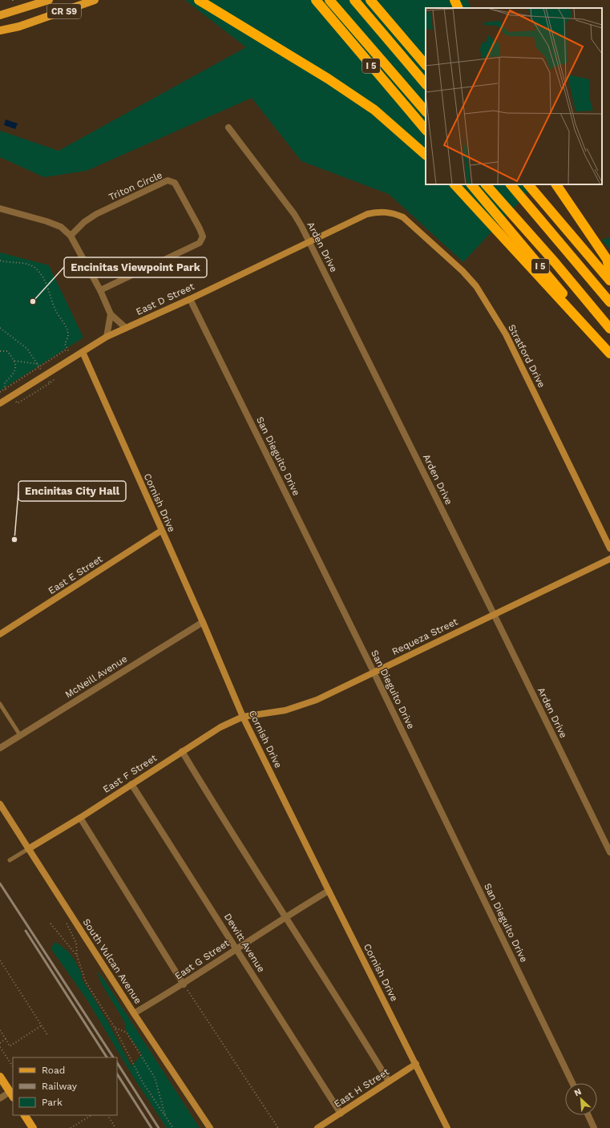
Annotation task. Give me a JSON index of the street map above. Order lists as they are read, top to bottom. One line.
{"streets":{"highway":["I 5"],"main road":["CR S9"],"street":["Triton Circle","Arden Drive","East D Street","Stratford Drive","San Dieguito Drive","Cornish Drive","East E Street","Requeza Street","McNeill Avenue","East F Street","Dewitt Avenue","East G Street","South Vulcan Avenue","East H Street"]},"crossings":[["Arden Drive","East D Street"],["Arden Drive","Requeza Street"],["East D Street","Stratford Drive"],["East D Street","San Dieguito Drive"],["East D Street","Cornish Drive"],["San Dieguito Drive","Requeza Street"],["Cornish Drive","East E Street"],["Cornish Drive","Requeza Street"],["Cornish Drive","McNeill Avenue"],["Cornish Drive","East F Street"],["Cornish Drive","East G Street"],["Cornish Drive","East H Street"],["Requeza Street","East F Street"],["East F Street","Dewitt Avenue"],["East F Street","South Vulcan Avenue"],["Dewitt Avenue","East G Street"],["Dewitt Avenue","East H Street"],["East G Street","South Vulcan Avenue"]],"places":["Encinitas Viewpoint Park","Encinitas City Hall"],"legend":["Road","Railway","Park"],"north":"top left"}
